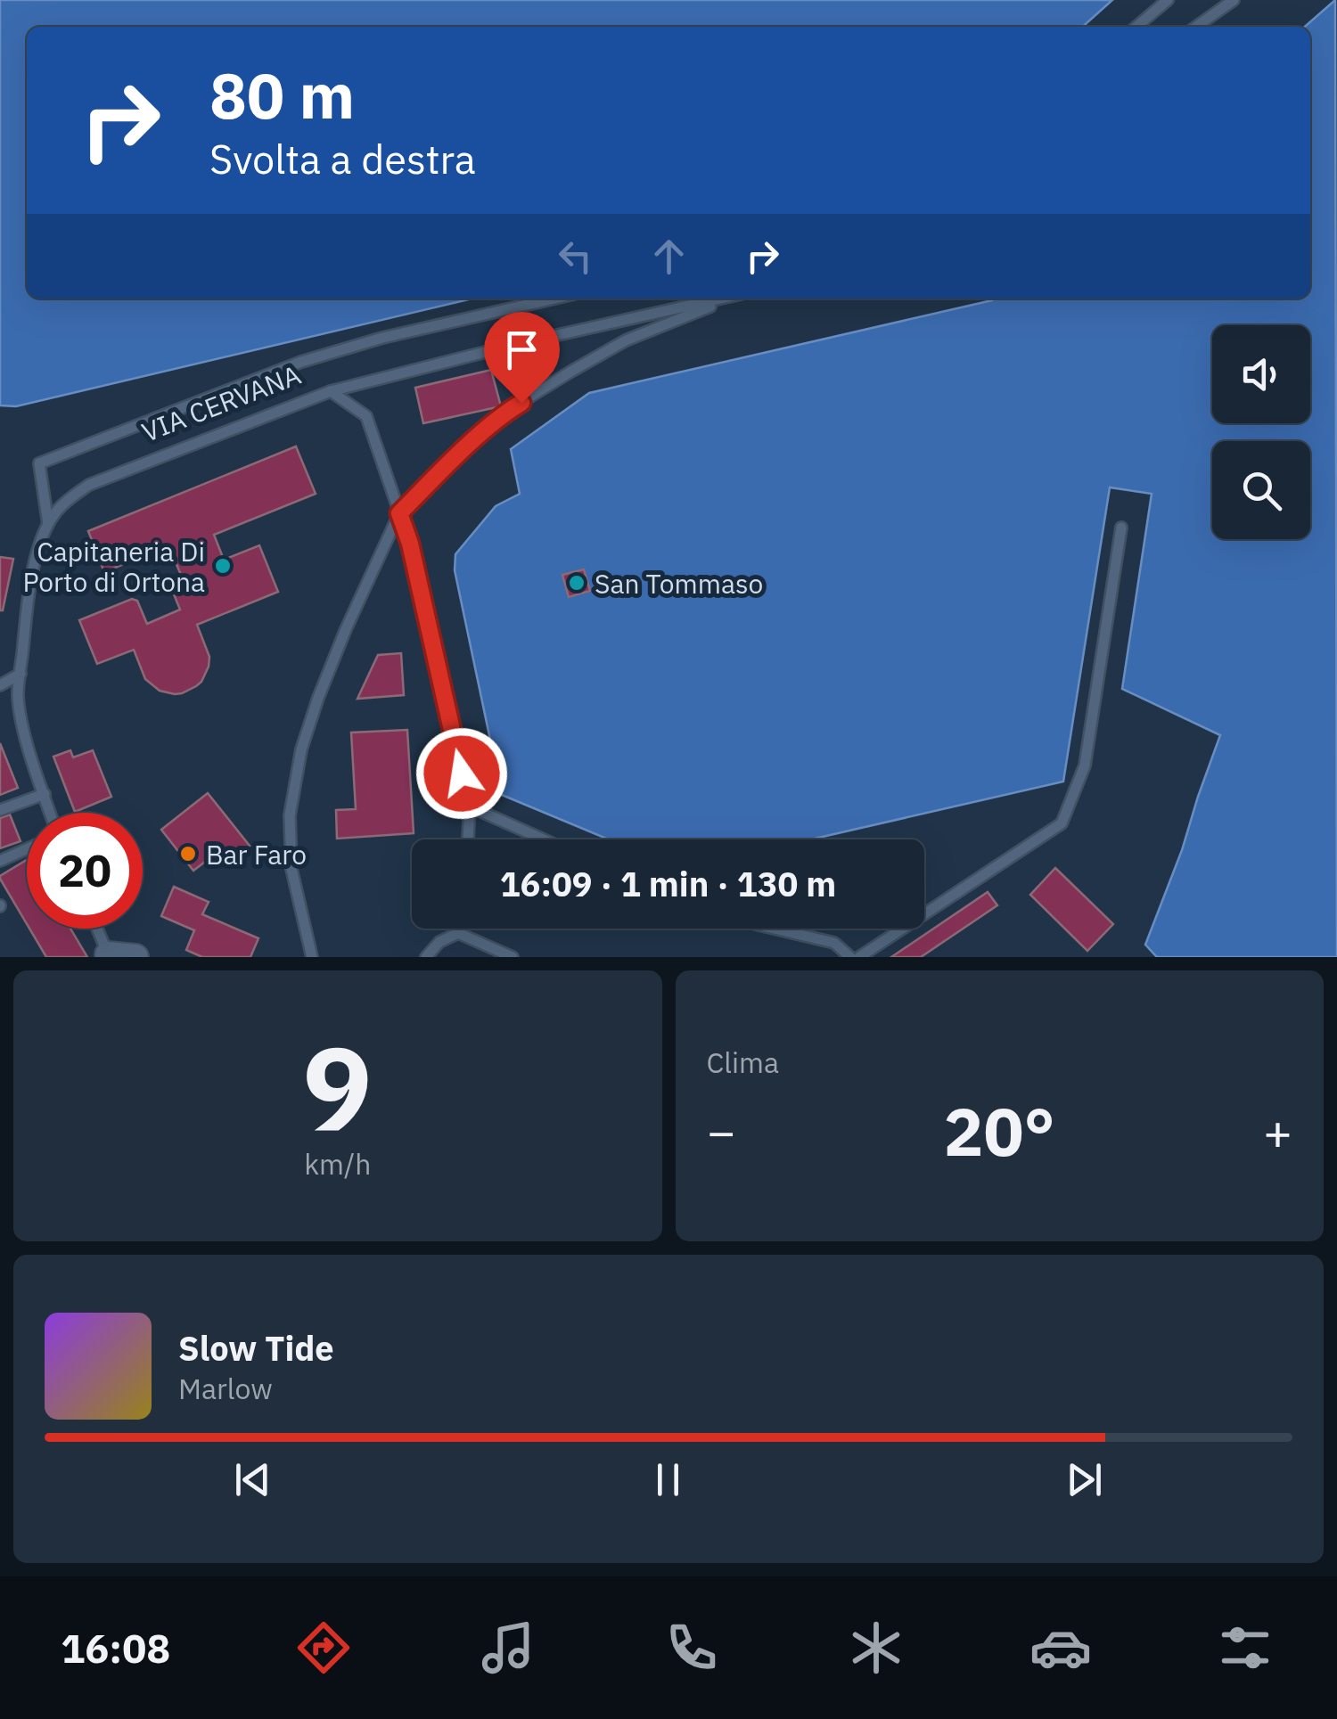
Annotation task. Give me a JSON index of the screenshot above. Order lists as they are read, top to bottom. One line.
{"streets":{"lane":["VIA CERVANA"]},"places":["Capitaneria Di Porto di Ortona","San Tommaso","Bar Faro"],"page":{"turn":["80 m","Svolta a destra"],"limit":"20","trip":"16:09 · 1 min · 130 m","tile":[["9","km/h"],"Clima"],"heat":["−","20°","+"],"song":["Slow Tide","Marlow"],"tabs":"16:08"}}
